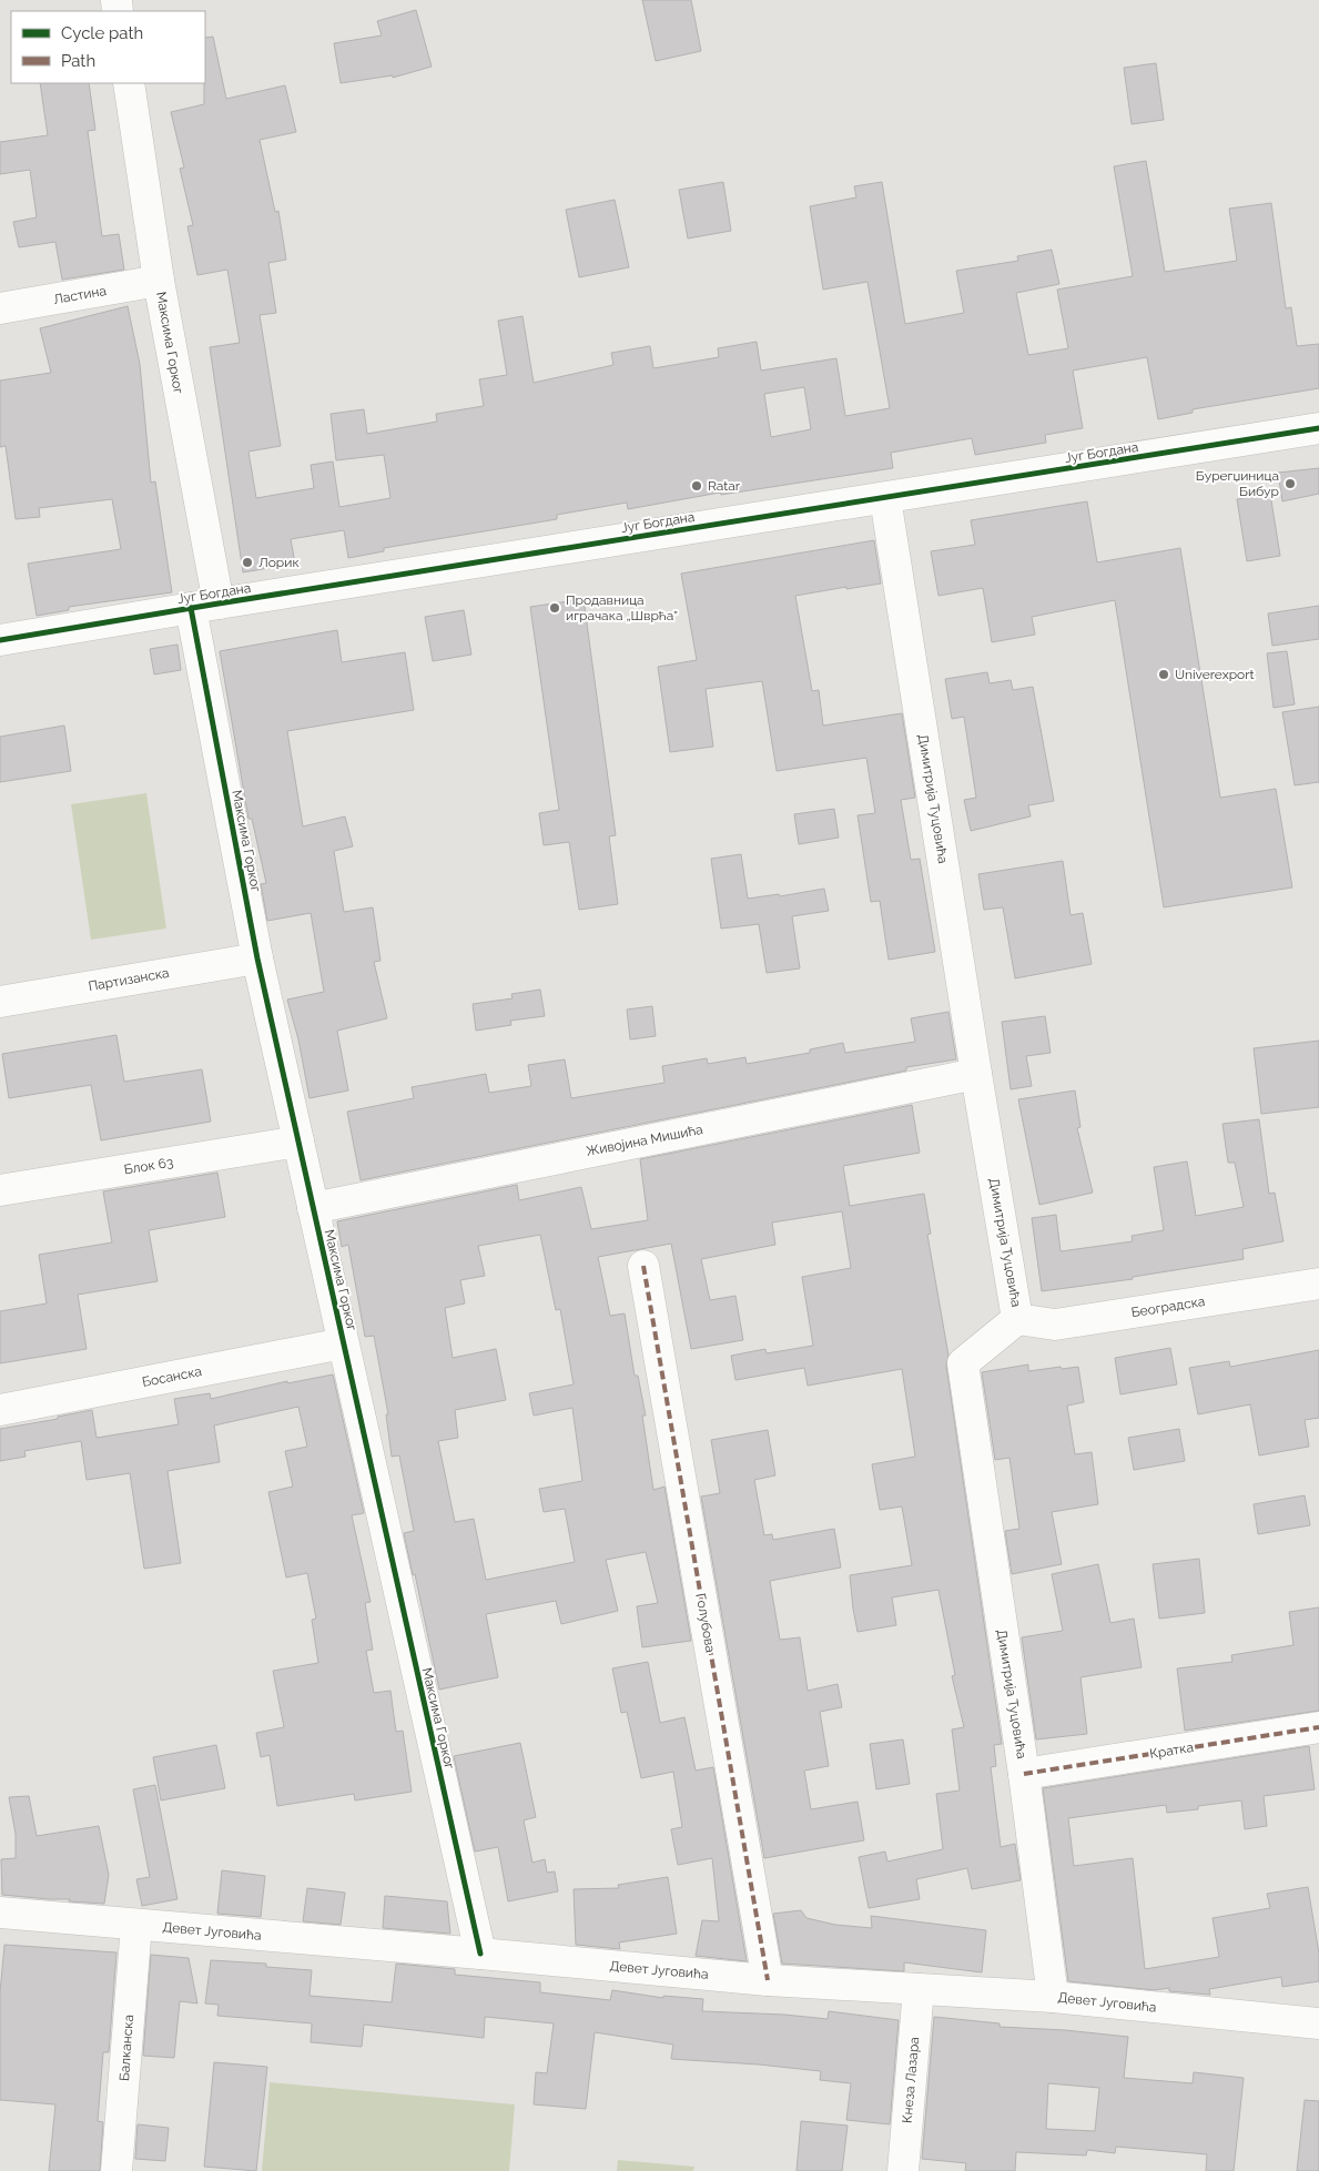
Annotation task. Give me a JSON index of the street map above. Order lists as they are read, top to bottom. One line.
{"streets":{"street":["Ластина","Максима Горког","Југ Богдана","Димитрија Туцовића","Партизанска","Живојина Мишића","Блок 63","Београдска","Босанска","Голубова","Кратка","Девет Југовића","Балканска","Кнеза Лазара"]},"crossings":[["Ластина","Максима Горког"],["Максима Горког","Југ Богдана"],["Максима Горког","Партизанска"],["Максима Горког","Живојина Мишића"],["Максима Горког","Блок 63"],["Максима Горког","Босанска"],["Максима Горког","Девет Југовића"],["Југ Богдана","Димитрија Туцовића"],["Димитрија Туцовића","Живојина Мишића"],["Димитрија Туцовића","Београдска"],["Димитрија Туцовића","Кратка"],["Димитрија Туцовића","Девет Југовића"],["Голубова","Девет Југовића"],["Девет Југовића","Балканска"],["Девет Југовића","Кнеза Лазара"]],"places":["Бурегџиница Бибур","Ratar","Лорик","Продавница играчака „Шврћа”","Univerexport"],"legend":["Cycle path","Path"]}
